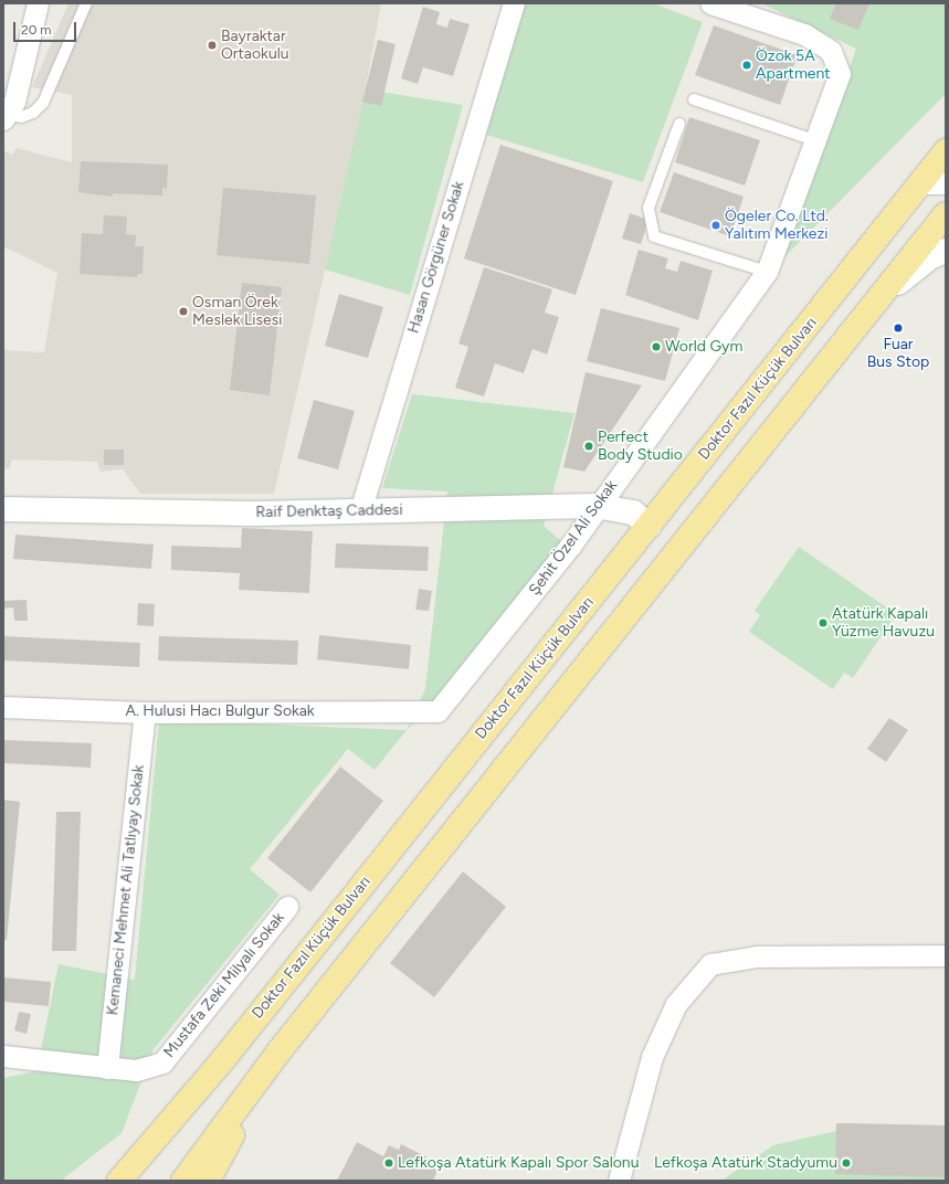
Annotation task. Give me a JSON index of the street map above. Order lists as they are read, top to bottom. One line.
{"streets":{"highway":["Doktor Fazıl Küçük Bulvarı"],"street":["Hasan Görgüner Sokak","Raif Denktaş Caddesi","Şehit Özel Ali Sokak","A. Hulusi Hacı Bulgur Sokak","Kemaneci Mehmet Ali Tatlıyay Sokak","Mustafa Zeki Milyalı Sokak"]},"crossings":[["Hasan Görgüner Sokak","Raif Denktaş Caddesi"],["Doktor Fazıl Küçük Bulvarı","Raif Denktaş Caddesi"],["Raif Denktaş Caddesi","Şehit Özel Ali Sokak"],["Şehit Özel Ali Sokak","A. Hulusi Hacı Bulgur Sokak"],["A. Hulusi Hacı Bulgur Sokak","Kemaneci Mehmet Ali Tatlıyay Sokak"],["Kemaneci Mehmet Ali Tatlıyay Sokak","Mustafa Zeki Milyalı Sokak"]],"places":["Bayraktar Ortaokulu","Özok 5A Apartment","Ögeler Co. Ltd. Yalıtım Merkezi","Osman Örek Meslek Lisesi","Fuar Bus Stop","World Gym","Perfect Body Studio","Atatürk Kapalı Yüzme Havuzu","Lefkoşa Atatürk Kapalı Spor Salonu","Lefkoşa Atatürk Stadyumu"],"scale_bar":"20 m"}
